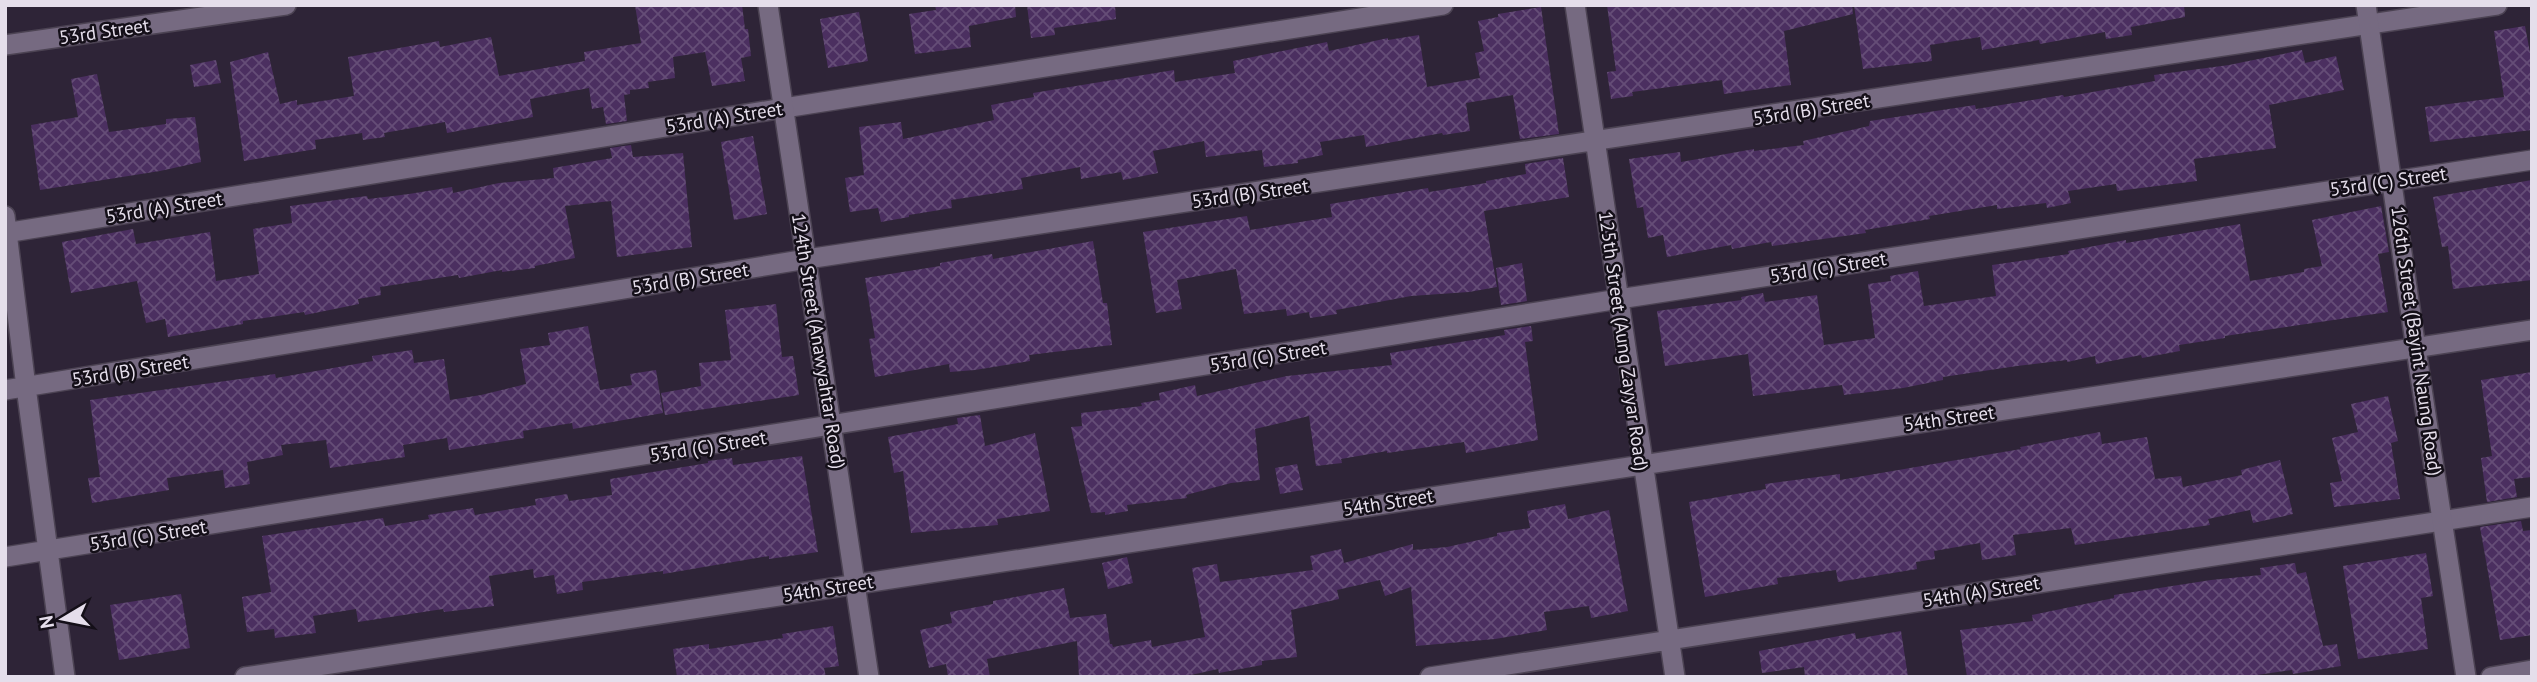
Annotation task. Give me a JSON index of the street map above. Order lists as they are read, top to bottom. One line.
{"streets":{"street":["53rd Street","53rd (B) Street","53rd (A) Street","53rd (C) Street","124th Street (Anawyahtar Road)","125th Street (Aung Zayyar Road)","126th Street (Bayint Naung Road)","54th Street","54th (A) Street"]},"crossings":[["53rd (B) Street","124th Street (Anawyahtar Road)"],["53rd (B) Street","125th Street (Aung Zayyar Road)"],["53rd (B) Street","126th Street (Bayint Naung Road)"],["53rd (A) Street","124th Street (Anawyahtar Road)"],["53rd (C) Street","124th Street (Anawyahtar Road)"],["53rd (C) Street","125th Street (Aung Zayyar Road)"],["53rd (C) Street","126th Street (Bayint Naung Road)"],["124th Street (Anawyahtar Road)","54th Street"],["125th Street (Aung Zayyar Road)","54th Street"],["125th Street (Aung Zayyar Road)","54th (A) Street"],["126th Street (Bayint Naung Road)","54th Street"],["126th Street (Bayint Naung Road)","54th (A) Street"]],"north":"left"}
